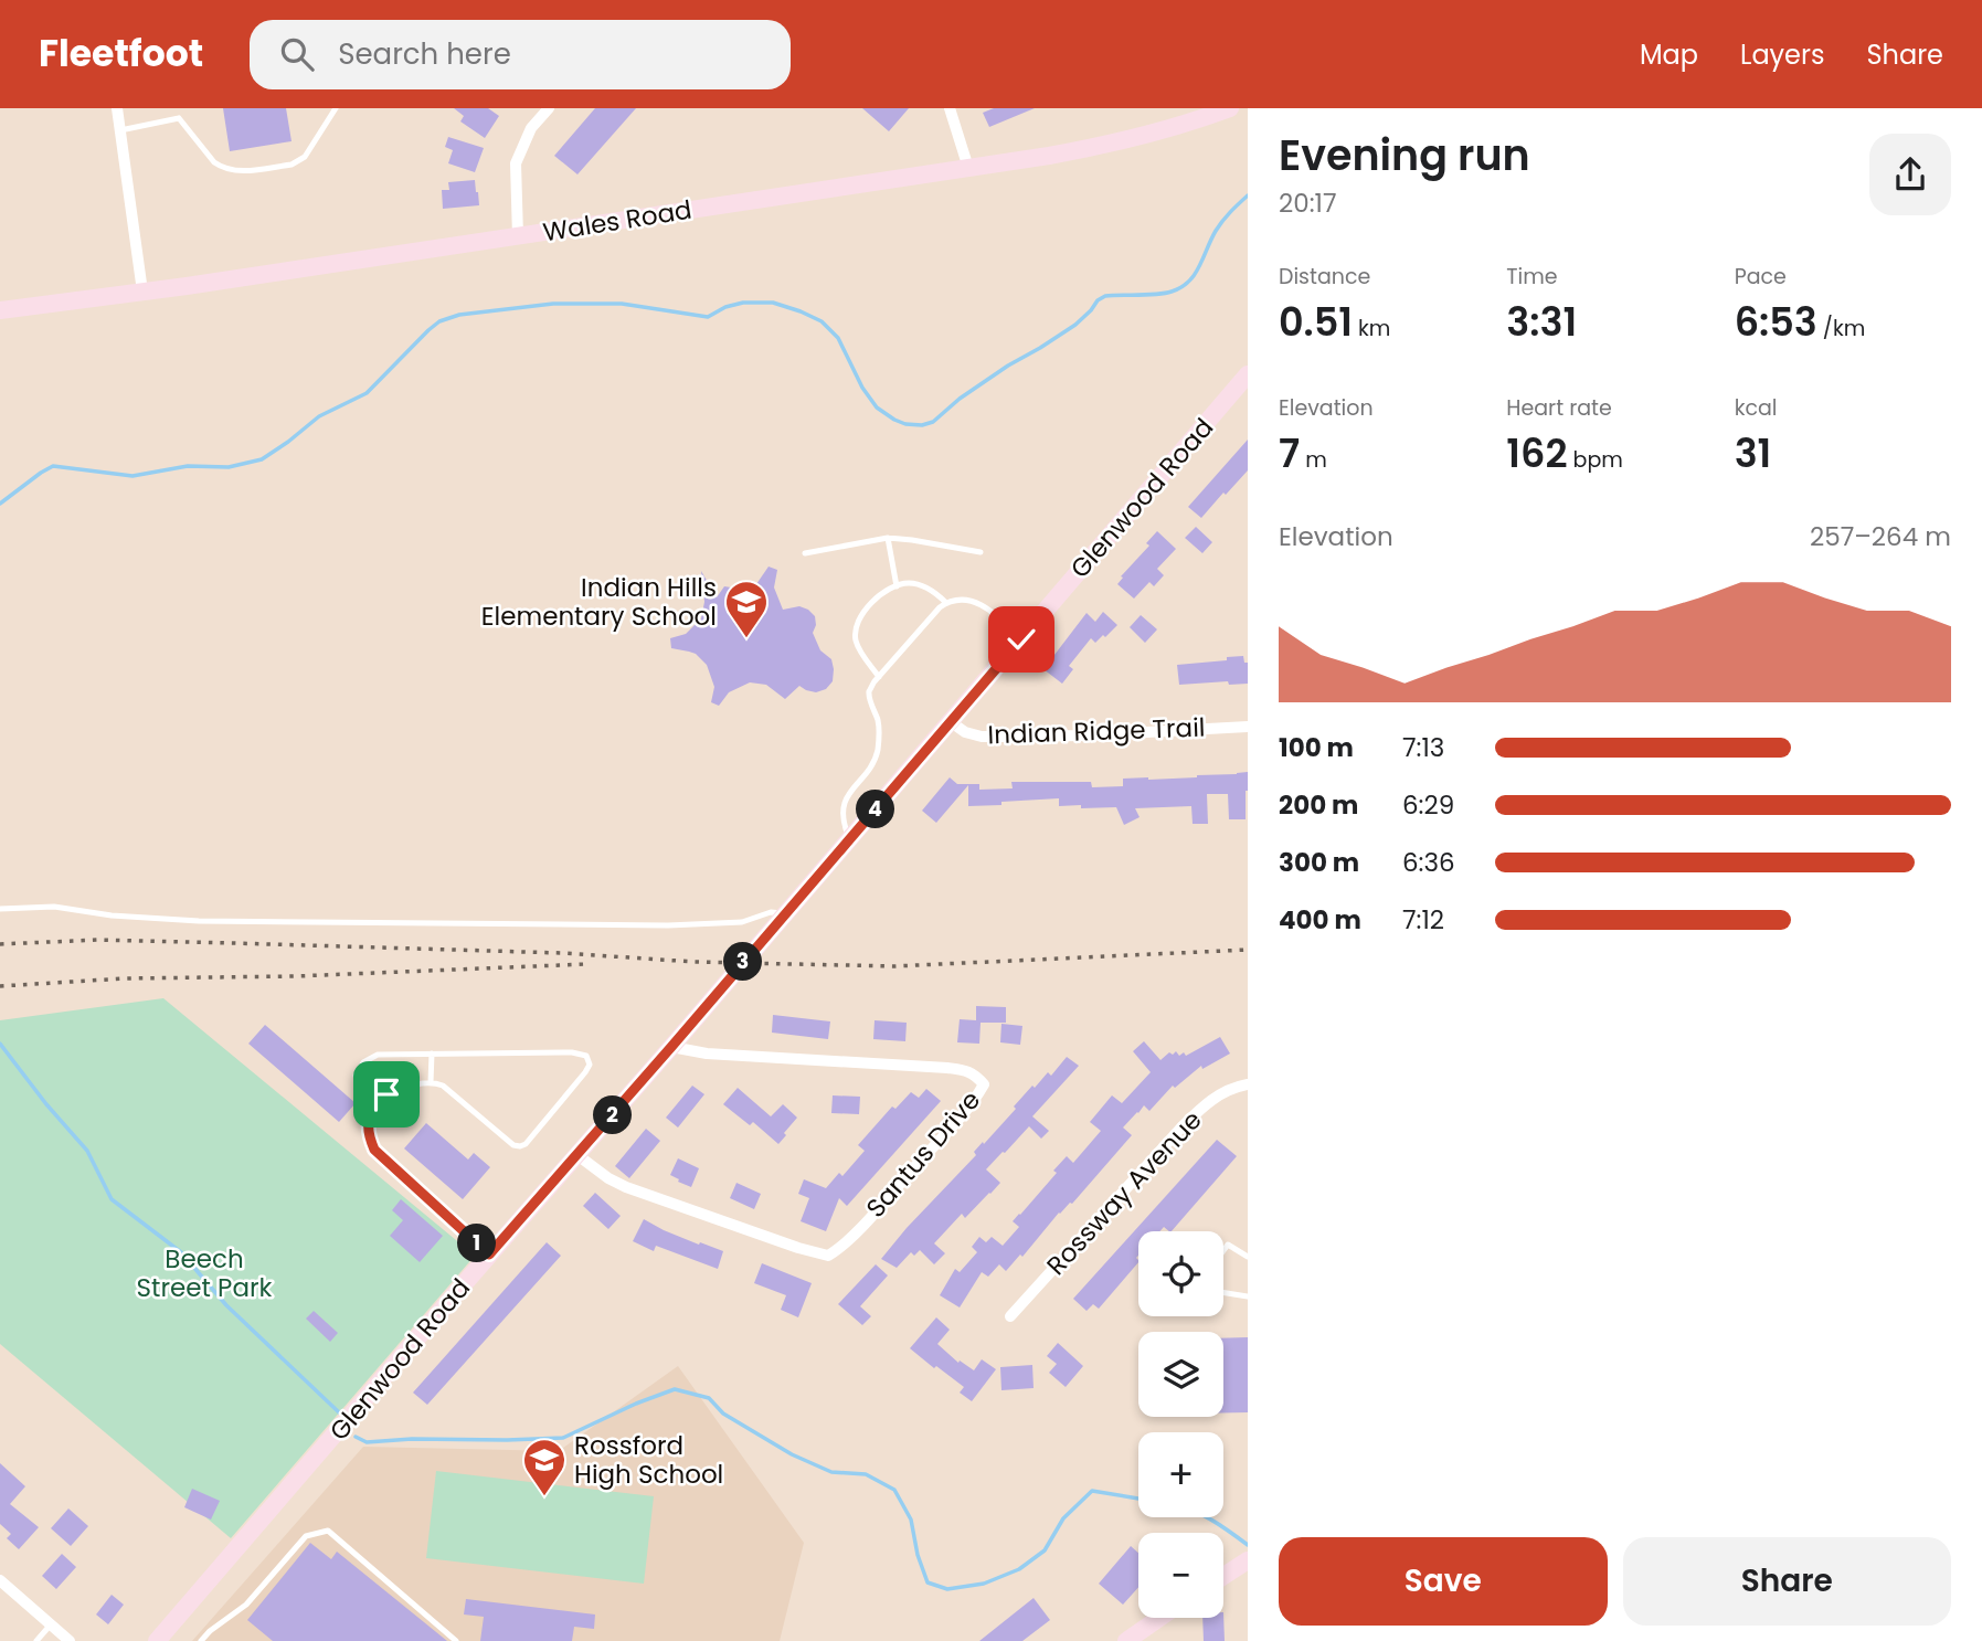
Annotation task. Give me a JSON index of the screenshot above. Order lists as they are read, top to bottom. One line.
{"streets":{"street":["Wales Road","Glenwood Road","Indian Ridge Trail","Santus Drive","Rossway Avenue"]},"crossings":[["Glenwood Road","Indian Ridge Trail"],["Glenwood Road","Santus Drive"]],"parks":["Beech Street Park"],"places":{"school or university":["Indian Hills Elementary School","Rossford High School"]},"page":{"header":"Fleetfoot","search":"Search here","nav":["Map","Layers","Share"],"heading":["Evening run","20:17"],"stats":[["Distance","0.51 km"],["Time","3:31"],["Pace","6:53 /km"],["Elevation","7 m"],["Heart rate","162 bpm"],["kcal","31"]],"chart":["Elevation","257–264 m"],"list":[{"name":"100 m","note":"7:13"},{"name":"200 m","note":"6:29"},{"name":"300 m","note":"6:36"},{"name":"400 m","note":"7:12"}],"pins":["4","3","2","1"],"map_buttons":["+","−"],"buttons":["Save","Share"]}}
